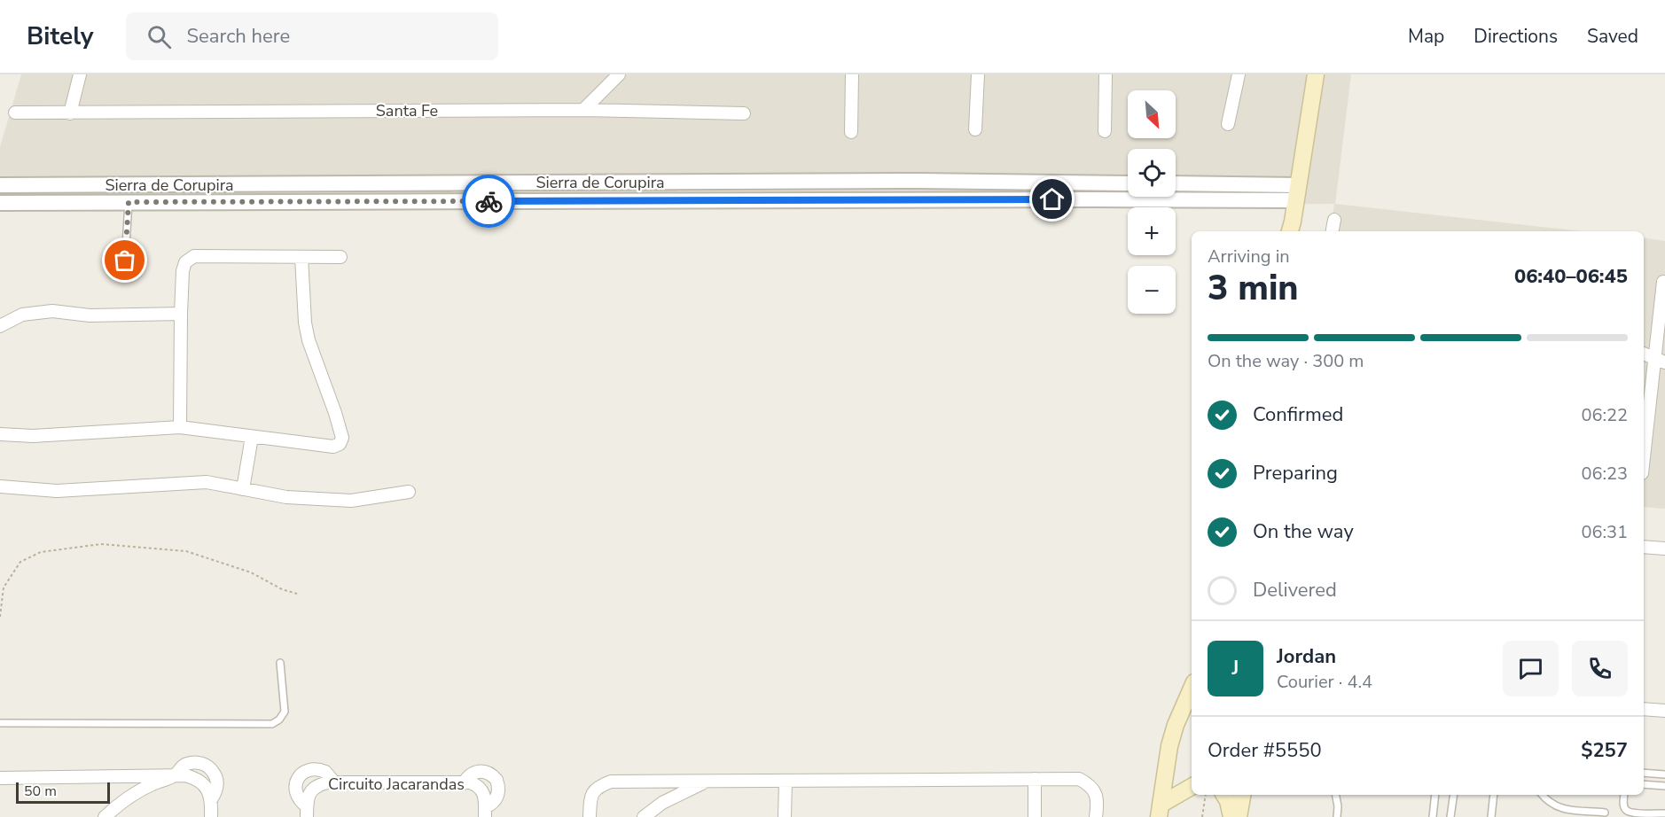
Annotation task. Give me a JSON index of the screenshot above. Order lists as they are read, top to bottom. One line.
{"streets":{"street":["Santa Fe","Sierra de Corupira","Circuito Jacarandas"]},"scale_bar":"50 m","north":"bottom right","page":{"header":"Bitely","search":"Search here","nav":["Map","Directions","Saved"],"map_buttons":["+","−"],"heading":["3 min","Arriving in","06:40–06:45"],"panel":["Jordan","Courier · 4.4","Order #5550","$257"],"bar":"On the way · 300 m","list":[["Confirmed","06:22"],["Preparing","06:23"],["On the way","06:31"],"Delivered"],"round":"J","scale":"50 m"}}
